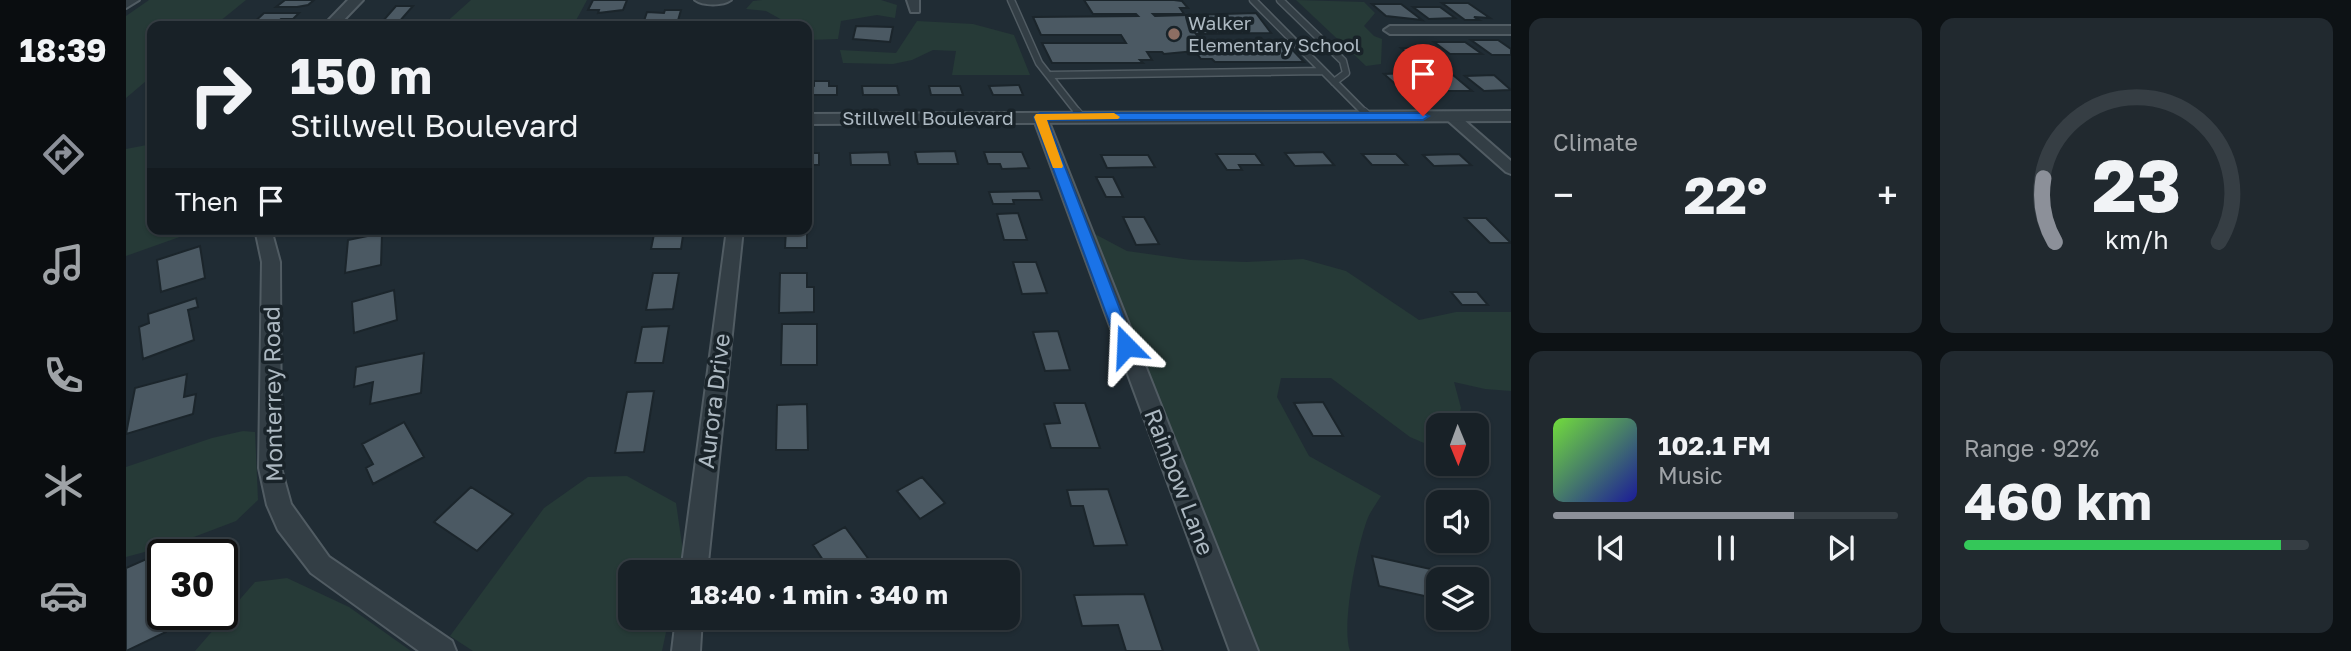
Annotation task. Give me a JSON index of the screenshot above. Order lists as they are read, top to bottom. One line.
{"streets":{"street":["Stillwell Boulevard","Monterrey Road","Aurora Drive","Rainbow Lane"]},"crossings":[["Stillwell Boulevard","Rainbow Lane"]],"places":["Walker Elementary School"],"north":"bottom","page":{"tabs":"18:39","tile":["Climate",["Range · 92%","460 km"]],"turn":["150 m","Stillwell Boulevard"],"heat":["−","22°","+"],"then":"Then","song":["102.1 FM","Music"],"limit":"30","trip":"18:40 · 1 min · 340 m","gauge":["23","km/h"]}}
